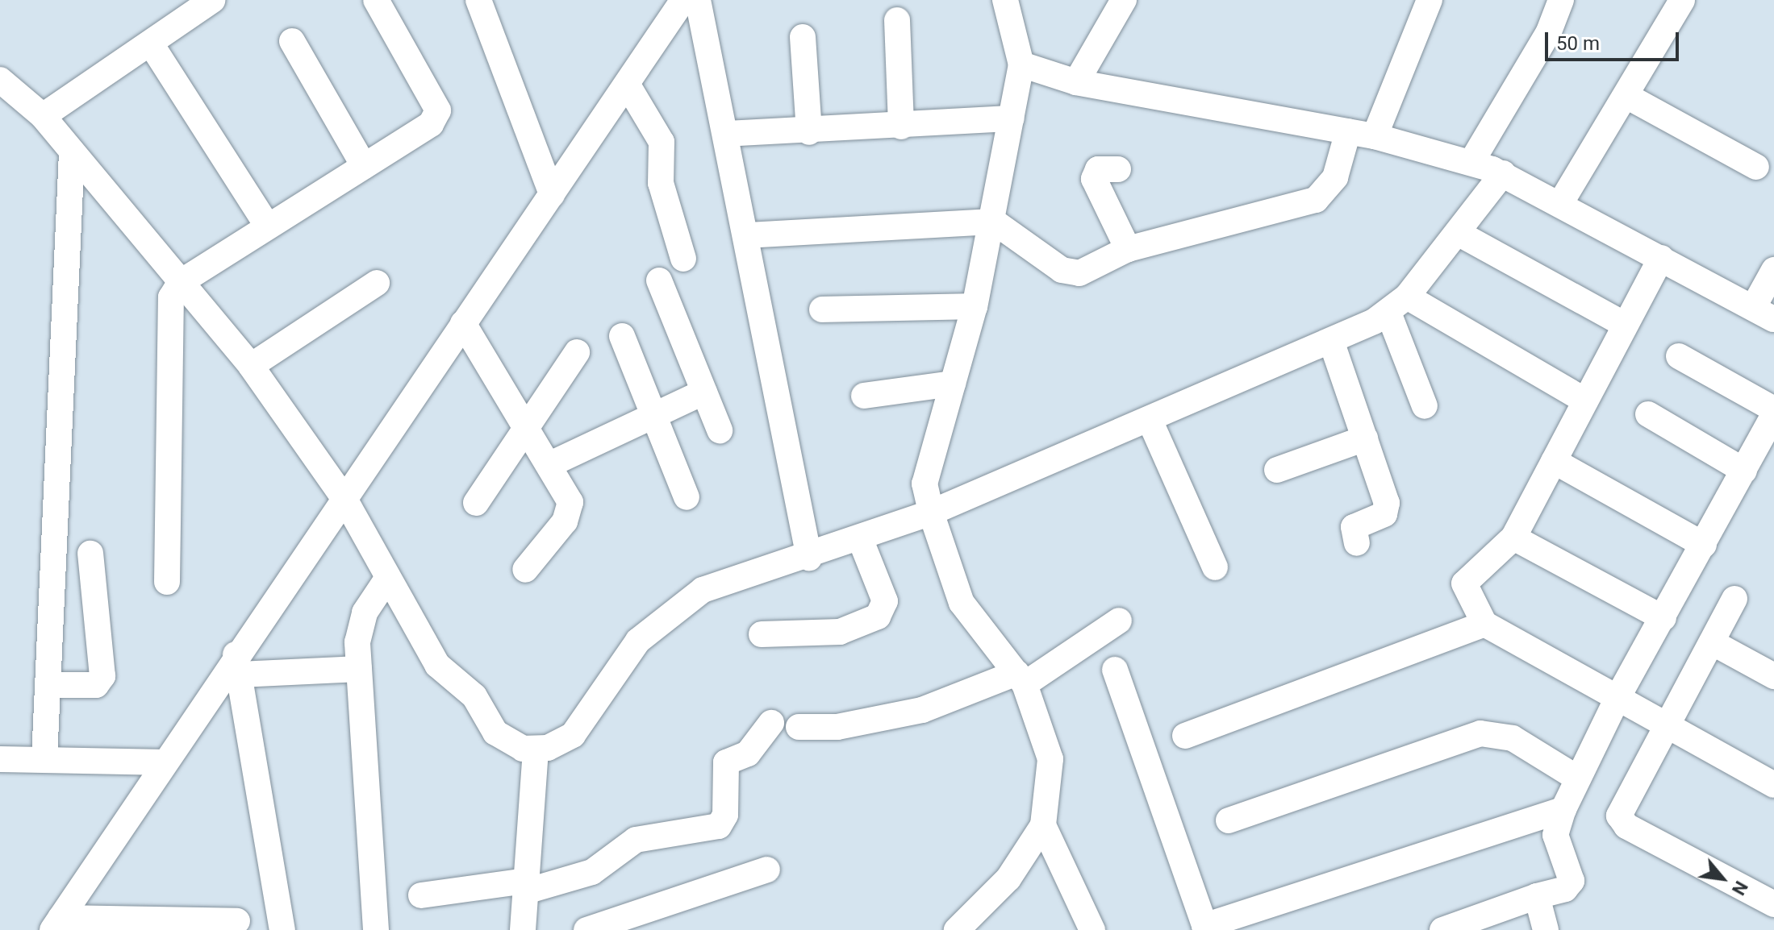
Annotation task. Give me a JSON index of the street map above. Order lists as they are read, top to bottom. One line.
{"scale_bar":"50 m","north":"bottom right"}
